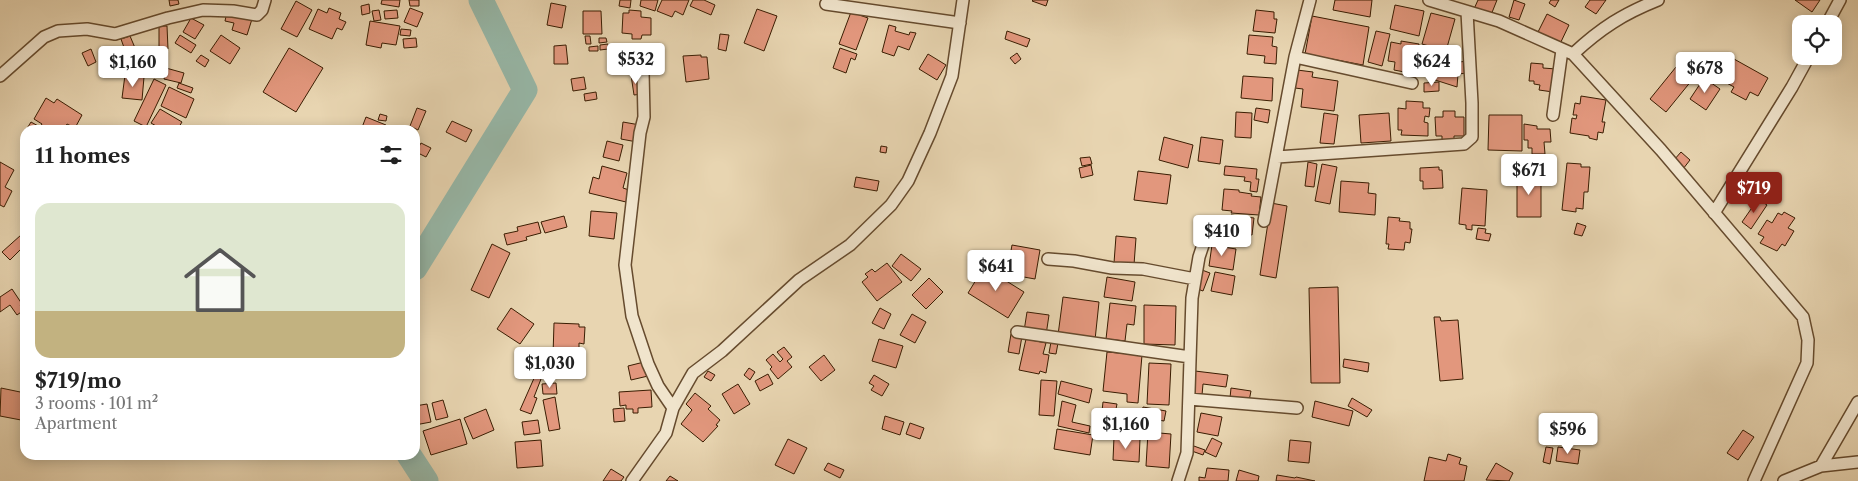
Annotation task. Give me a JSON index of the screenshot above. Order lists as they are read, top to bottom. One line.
{"page":{"price":["$532","$624","$1,160","$678","$671","$719","$410","$641","$1,030","$1,160","$596"],"heading":"11 homes","list":[{"name":"$719/mo","note":"3 rooms · 101 m² · Apartment"}]}}
